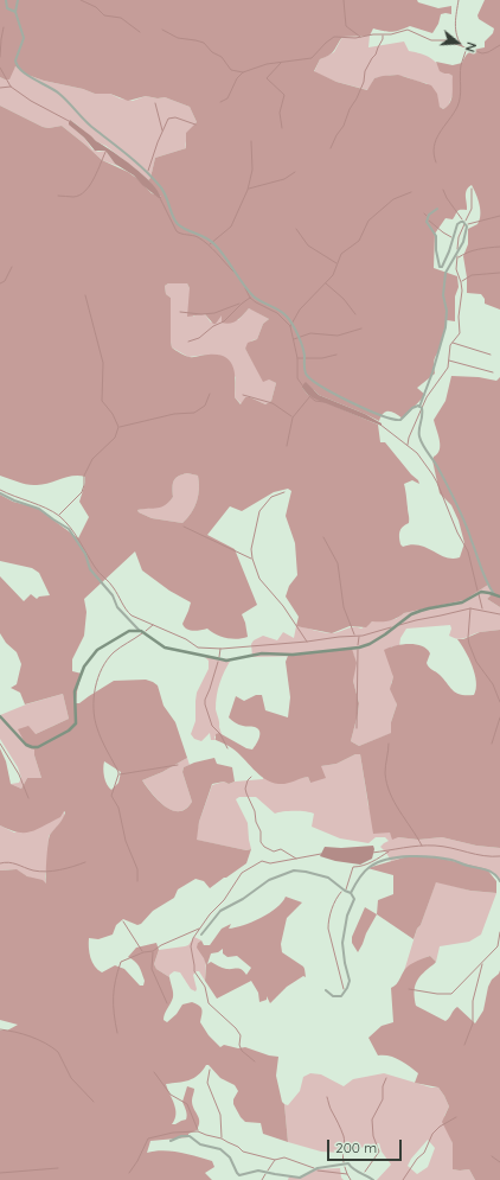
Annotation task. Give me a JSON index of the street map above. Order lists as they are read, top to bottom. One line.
{"scale_bar":"200 m","north":"right"}
